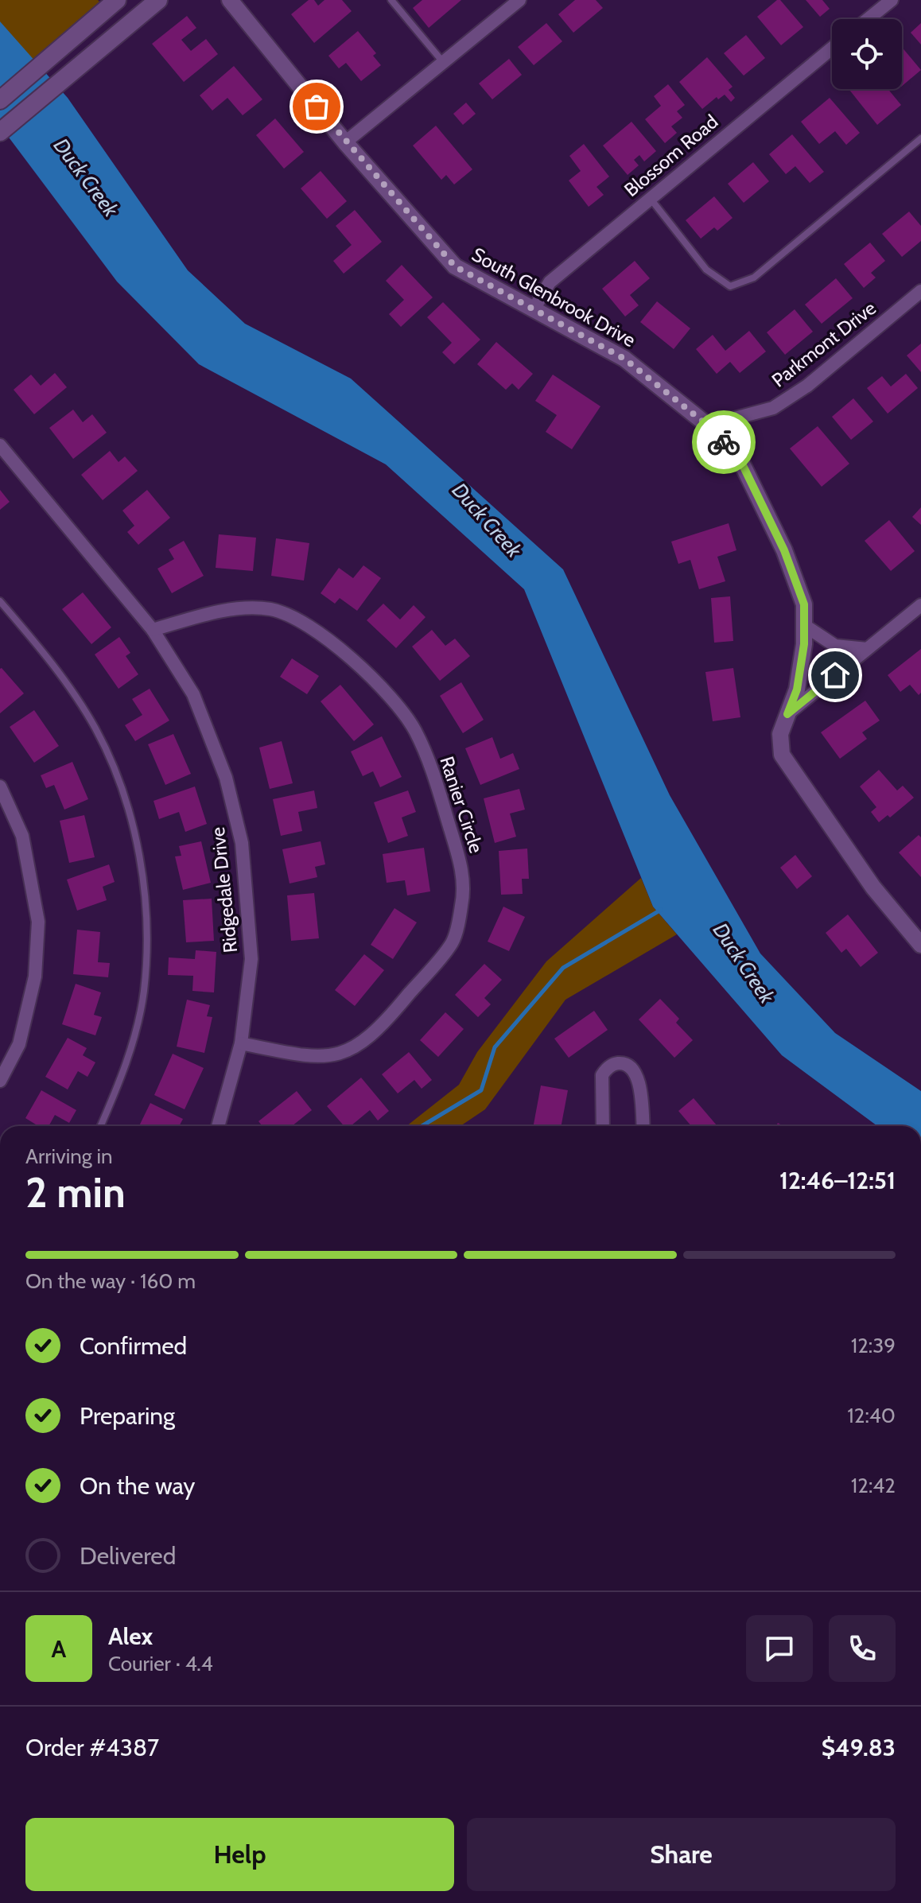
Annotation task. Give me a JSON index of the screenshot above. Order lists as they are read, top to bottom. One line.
{"streets":{"street":["Blossom Road","South Glenbrook Drive","Parkmont Drive","Ranier Circle","Ridgedale Drive"]},"crossings":[["Blossom Road","South Glenbrook Drive"],["South Glenbrook Drive","Parkmont Drive"],["Ranier Circle","Ridgedale Drive"]],"water":["Duck Creek"],"page":{"heading":["2 min","Arriving in","12:46–12:51"],"panel":["Alex","Courier · 4.4","Order #4387","$49.83"],"bar":"On the way · 160 m","list":[["Confirmed","12:39"],["Preparing","12:40"],["On the way","12:42"],"Delivered"],"round":"A","buttons":["Help","Share"]}}
